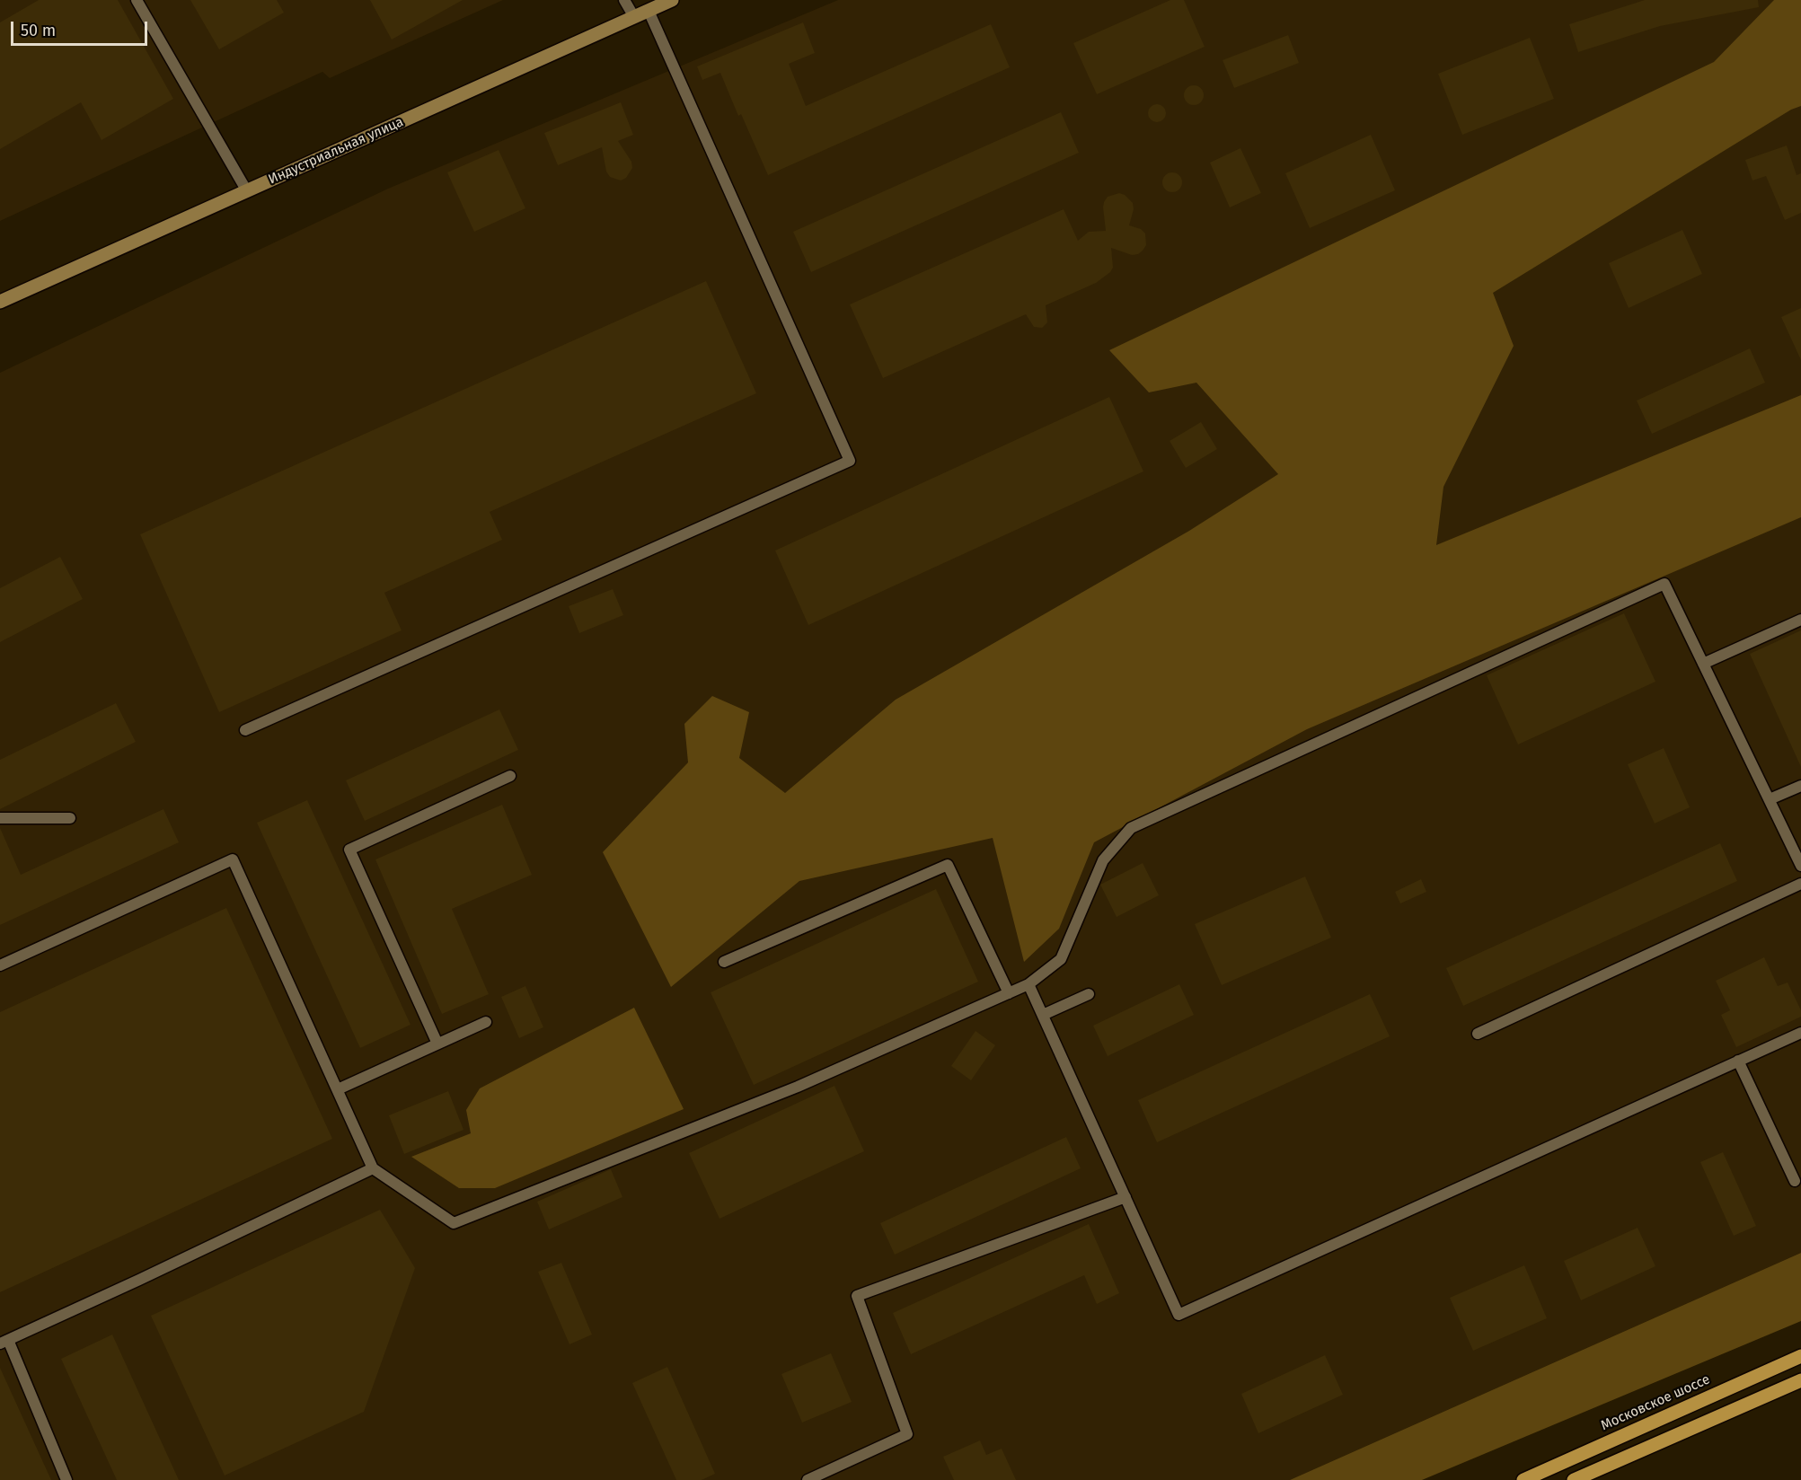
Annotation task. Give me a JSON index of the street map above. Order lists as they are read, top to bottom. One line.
{"streets":{"main road":["Московское шоссе"],"street":["Индустриальная улица"]},"scale_bar":"50 m"}
